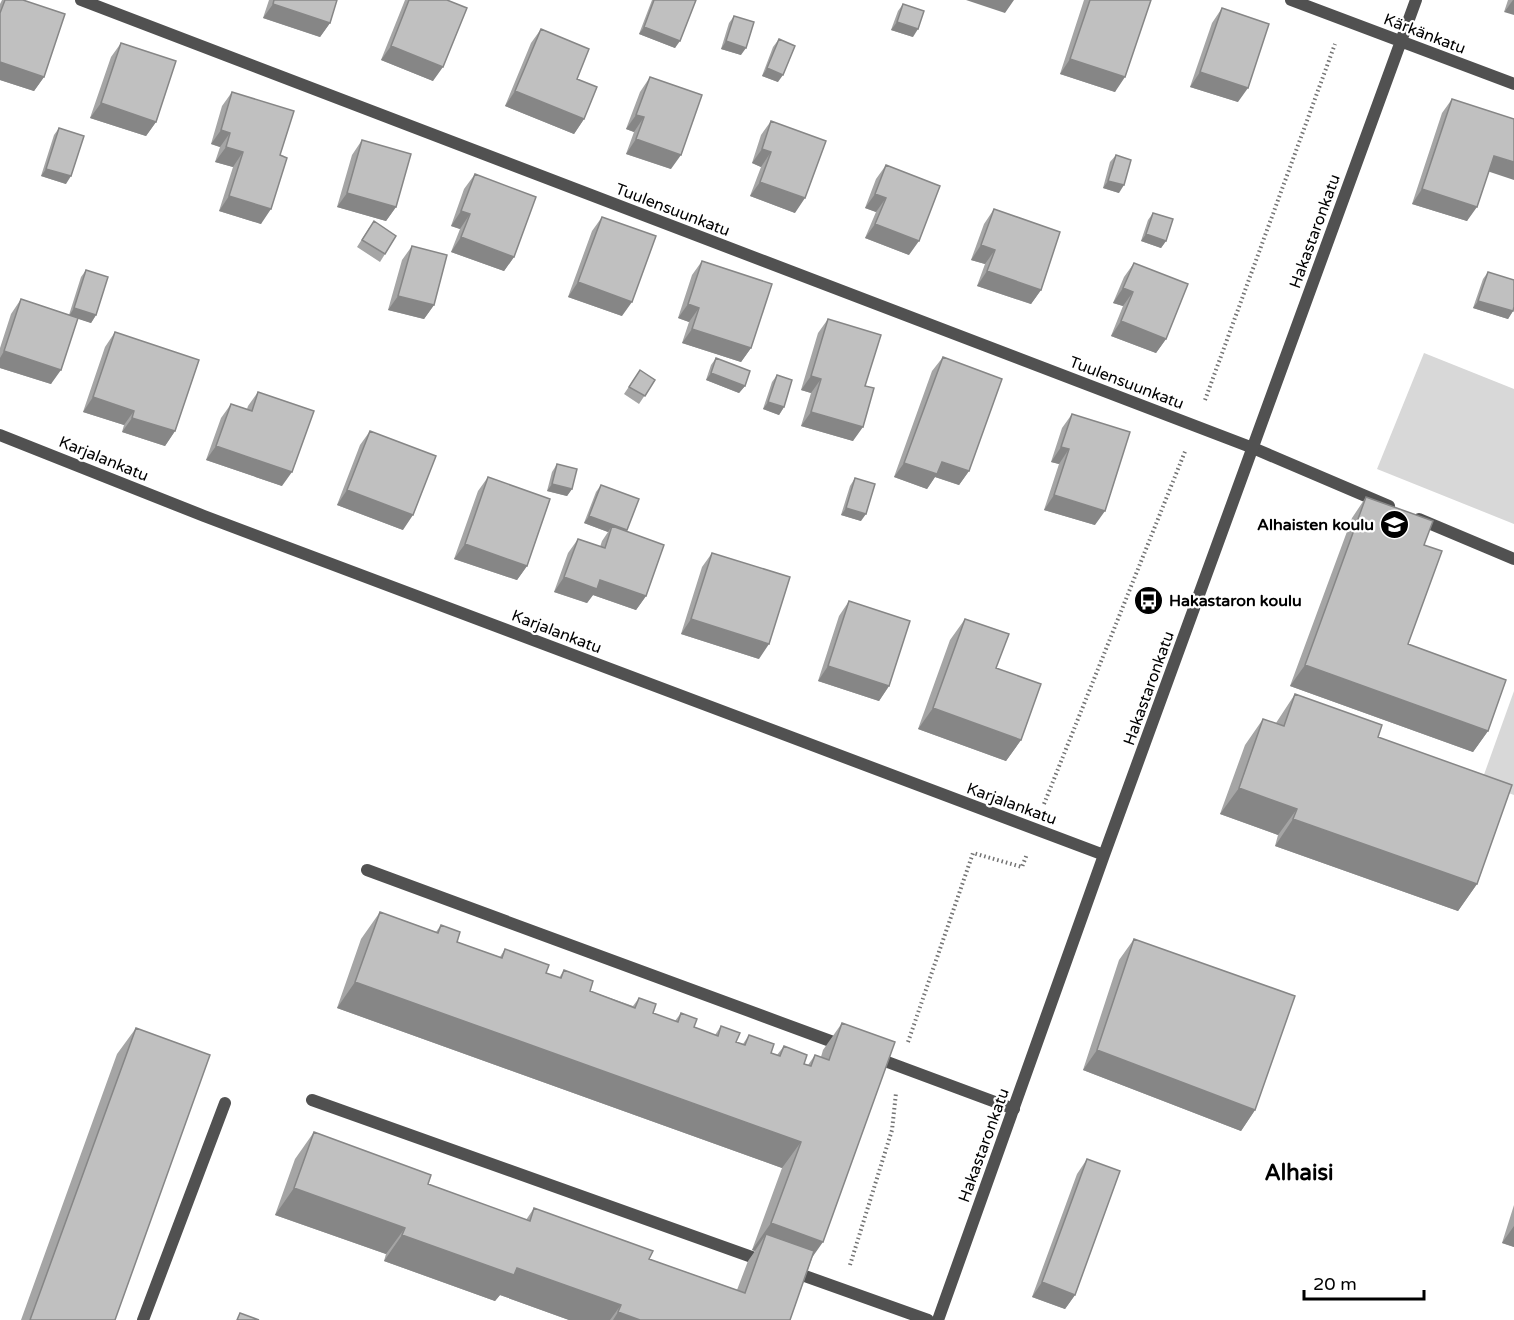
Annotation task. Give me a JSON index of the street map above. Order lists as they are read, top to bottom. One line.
{"streets":{"street":["Kärkänkatu","Tuulensuunkatu","Hakastaronkatu","Karjalankatu"]},"crossings":[["Kärkänkatu","Hakastaronkatu"],["Tuulensuunkatu","Hakastaronkatu"],["Hakastaronkatu","Karjalankatu"]],"districts":["Alhaisi"],"places":{"school or university":["Alhaisten koulu"],"bus stop":["Hakastaron koulu"]},"scale_bar":"20 m"}
